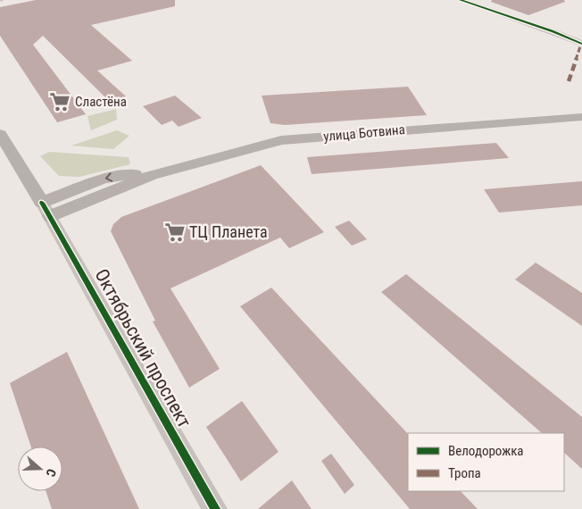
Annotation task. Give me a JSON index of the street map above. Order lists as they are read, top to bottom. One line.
{"streets":{"main road":["улица Ботвина","Октябрьский проспект"]},"crossings":[["улица Ботвина","Октябрьский проспект"]],"places":{"supermarket":["Сластёна","ТЦ Планета"]},"legend":["Велодорожка","Тропа"],"north":"right"}
